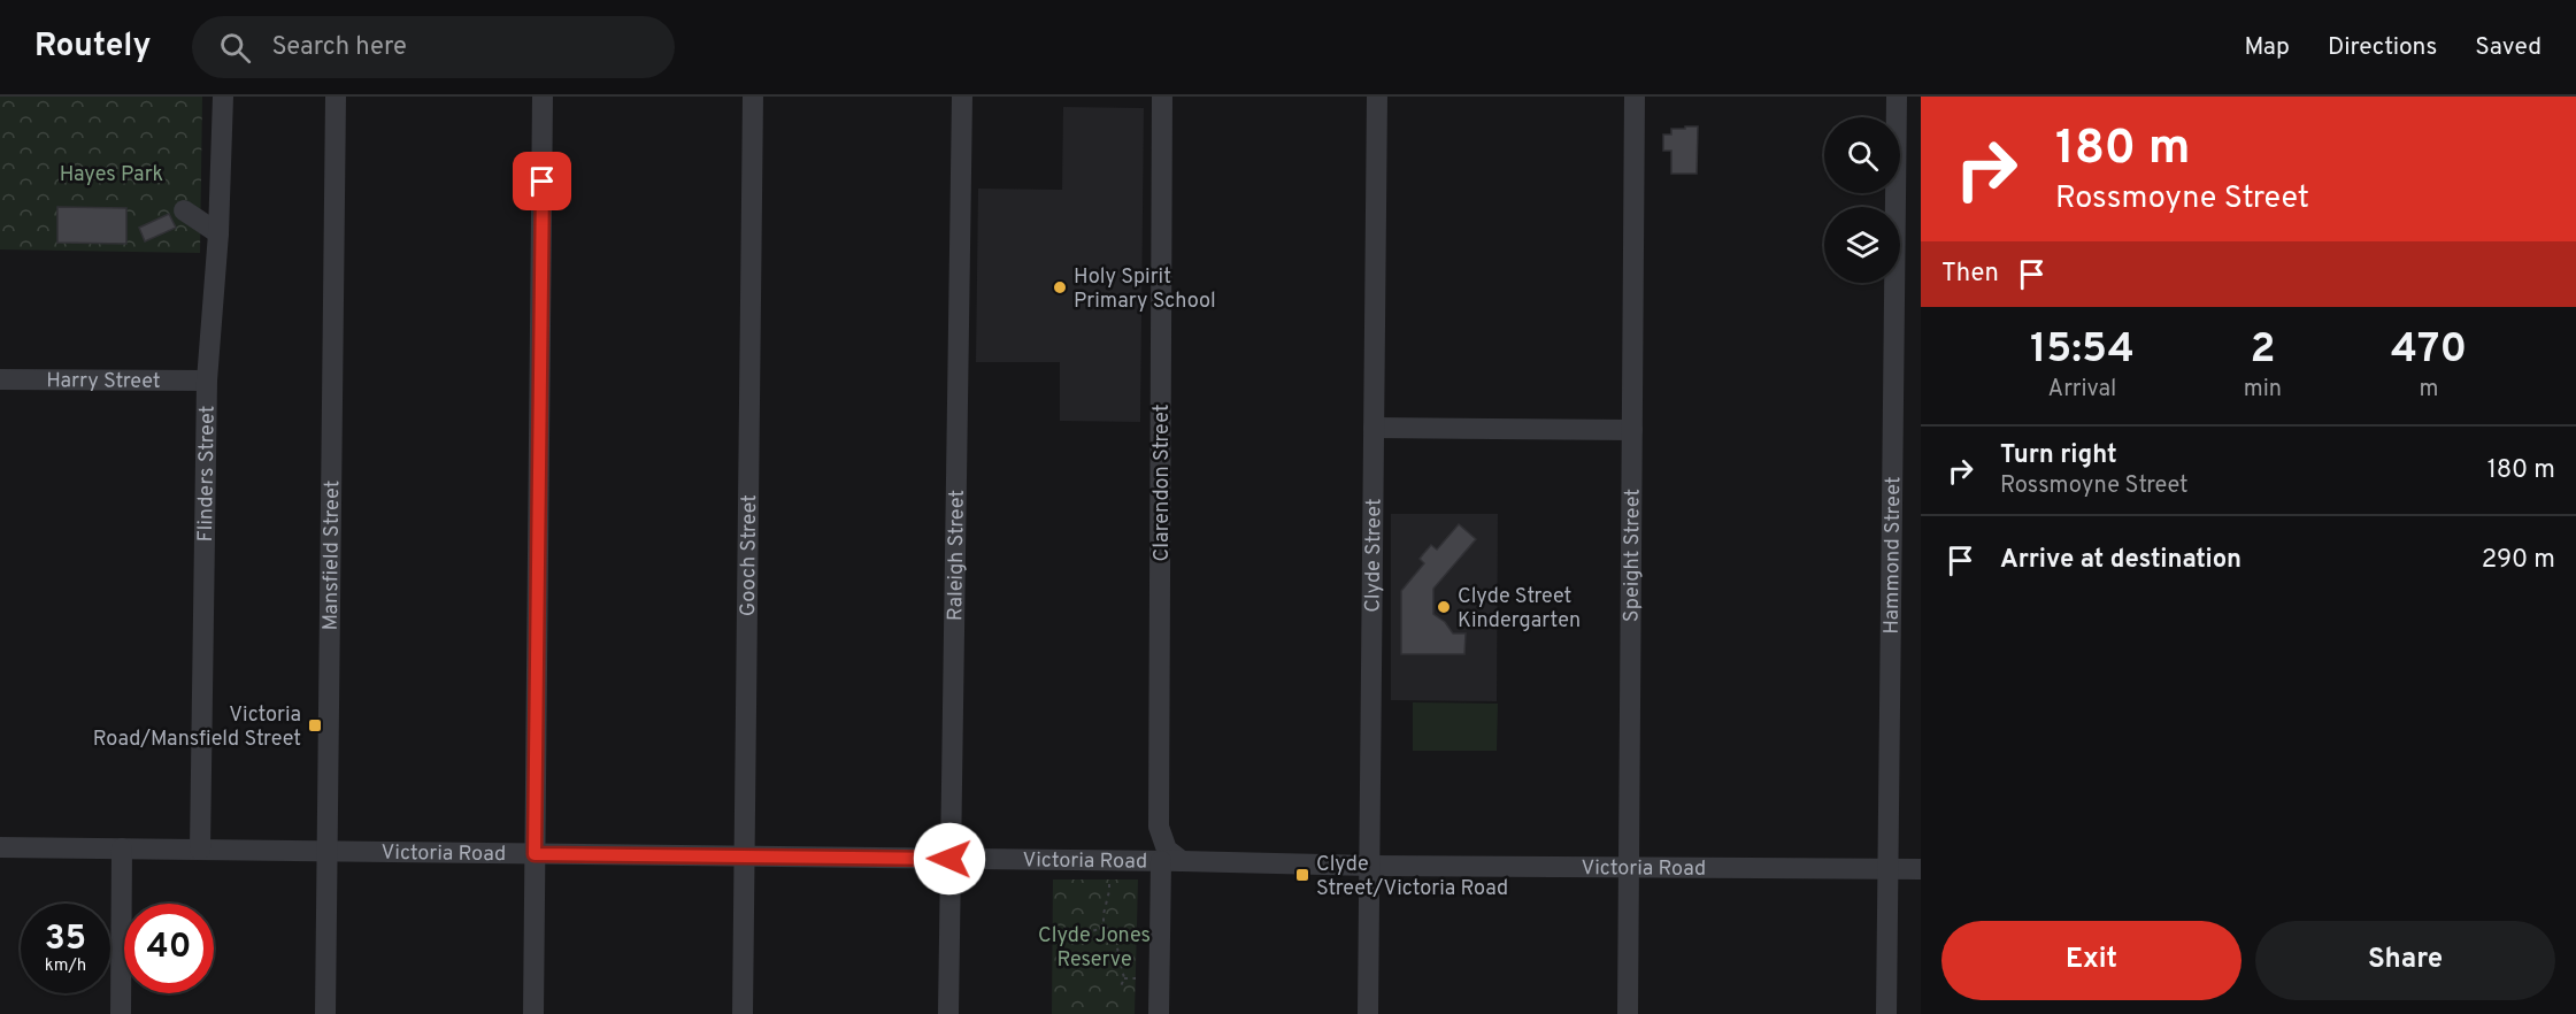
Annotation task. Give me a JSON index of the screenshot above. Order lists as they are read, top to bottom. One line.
{"streets":{"street":["Harry Street","Flinders Street","Clarendon Street","Mansfield Street","Gooch Street","Raleigh Street","Clyde Street","Speight Street","Hammond Street","Victoria Road"]},"crossings":[["Harry Street","Flinders Street"],["Flinders Street","Victoria Road"],["Clarendon Street","Victoria Road"],["Mansfield Street","Victoria Road"],["Gooch Street","Victoria Road"],["Raleigh Street","Victoria Road"],["Clyde Street","Victoria Road"],["Speight Street","Victoria Road"],["Hammond Street","Victoria Road"]],"parks":["Hayes Park","Clyde Jones Reserve"],"places":{"other":["Holy Spirit Primary School","Clyde Street Kindergarten"],"transit":["Victoria Road/Mansfield Street","Clyde Street/Victoria Road"]},"page":{"header":"Routely","search":"Search here","nav":["Map","Directions","Saved"],"turn":["180 m","Rossmoyne Street"],"then":"Then","eta":["15:54","Arrival","2","min","470","m"],"list":[{"name":"Turn right","note":"Rossmoyne Street","value":"180 m"},{"name":"Arrive at destination","value":"290 m"}],"speed":"35 km/h","limit":"40","buttons":["Exit","Share"]}}
